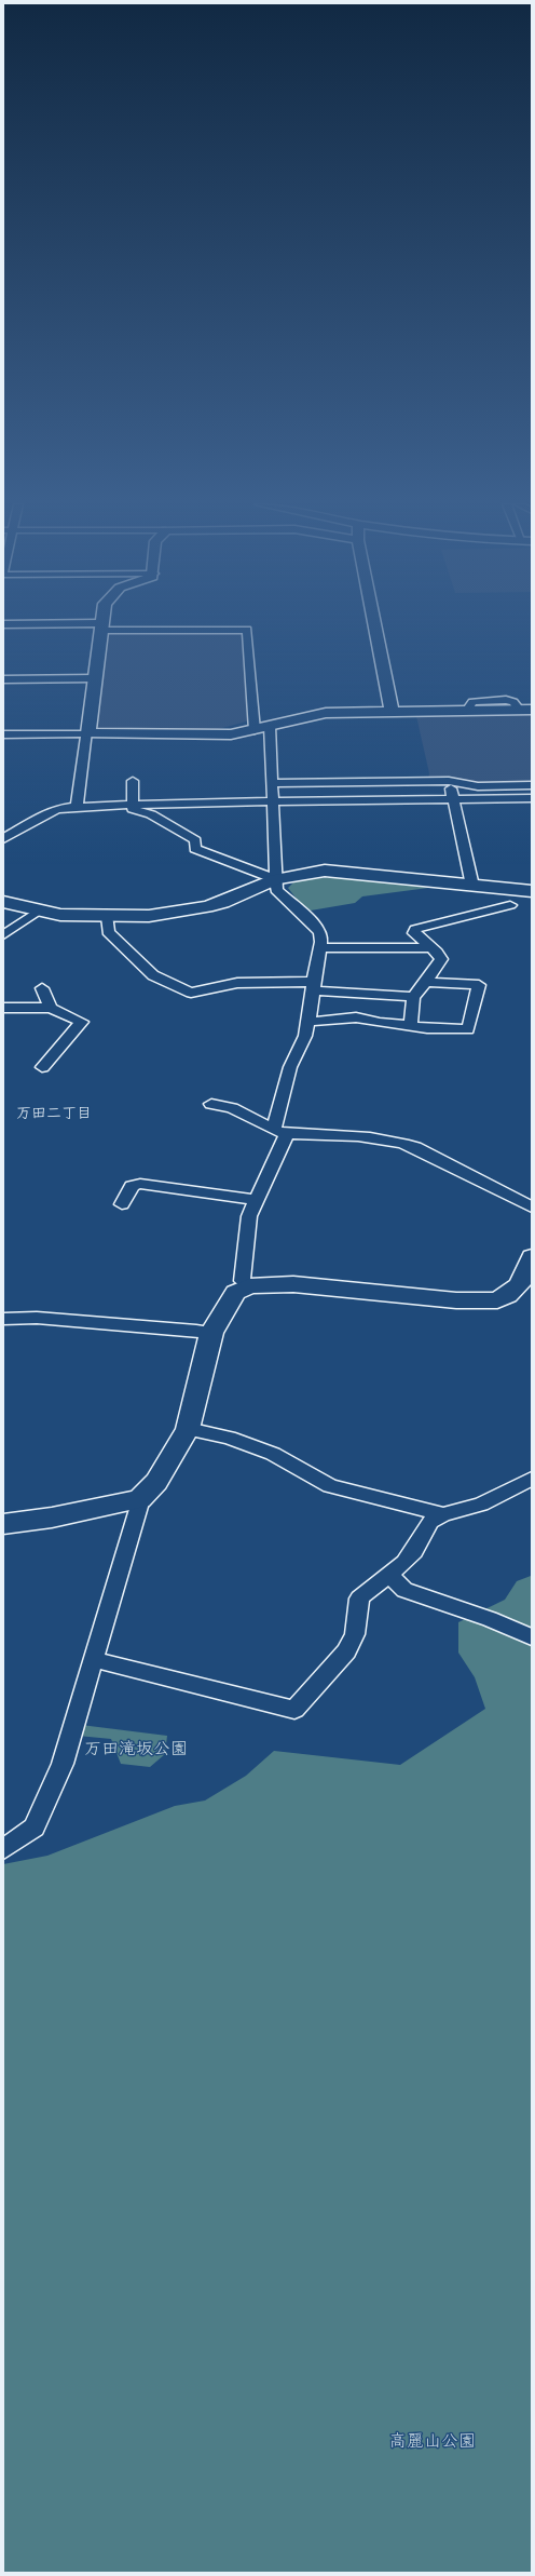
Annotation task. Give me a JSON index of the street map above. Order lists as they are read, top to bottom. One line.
{"districts":["万田二丁目"],"parks":["万田滝坂公園","高麗山公園"]}
